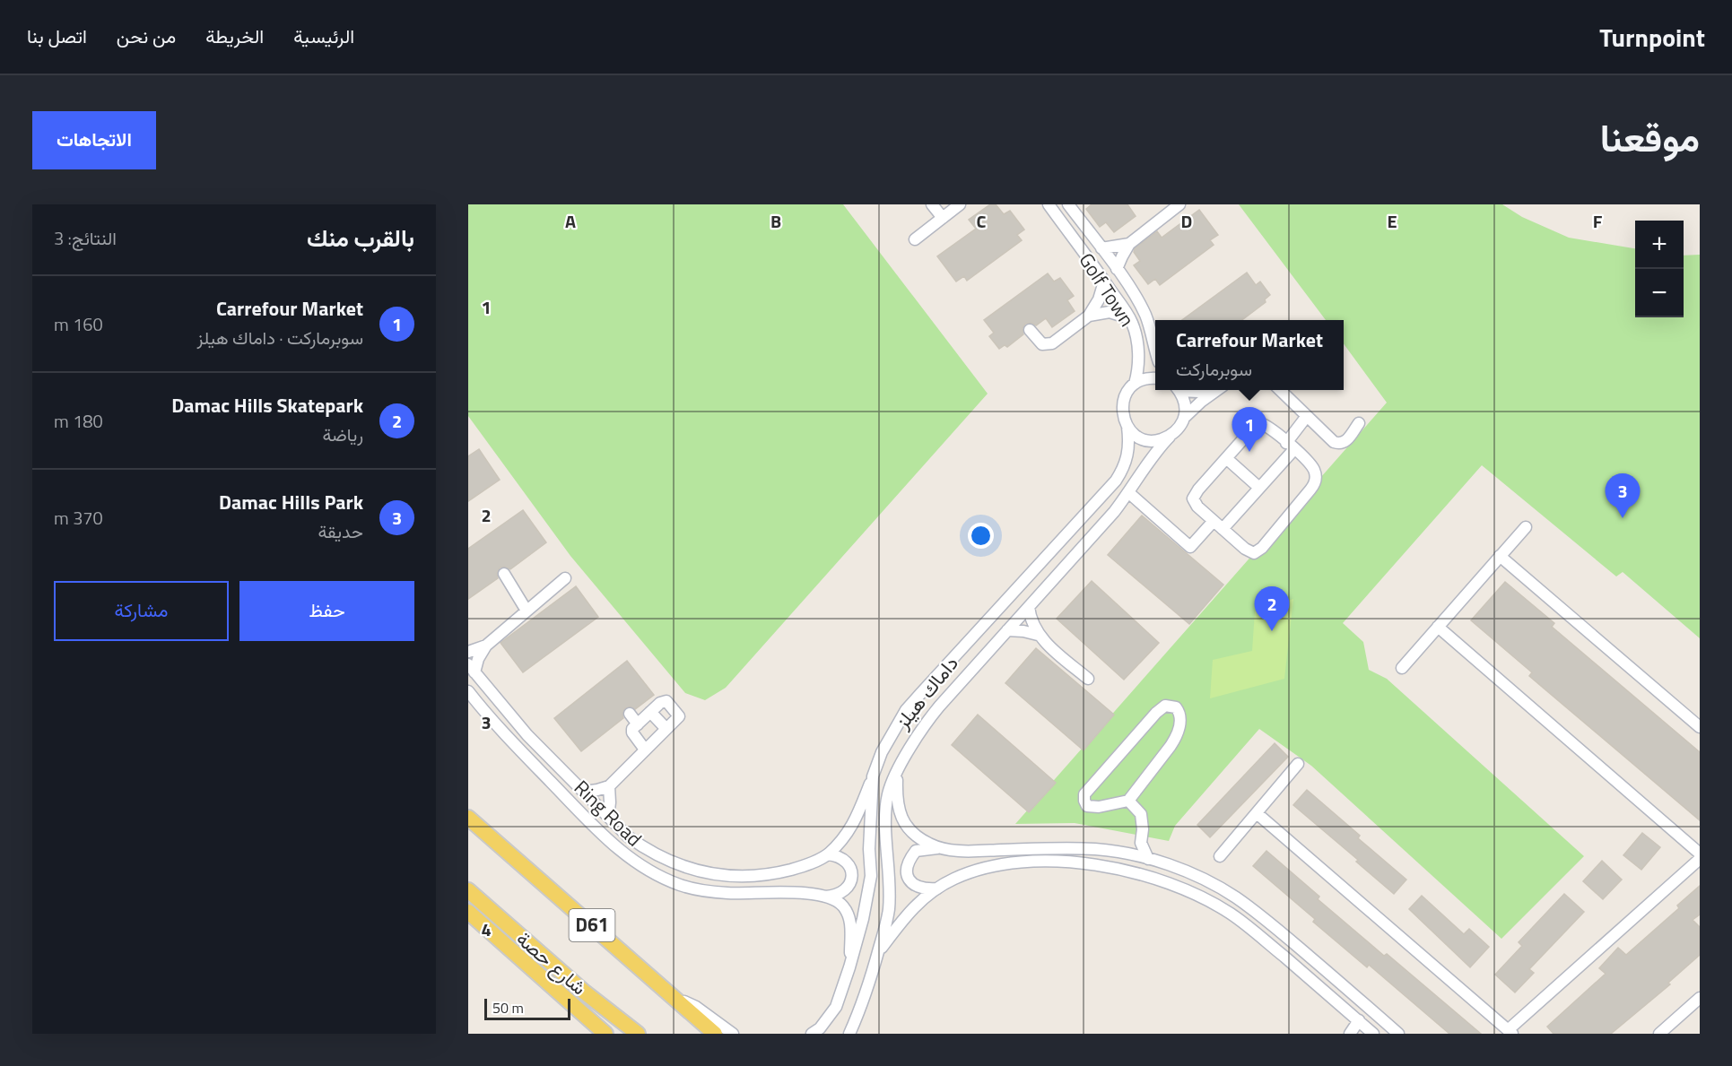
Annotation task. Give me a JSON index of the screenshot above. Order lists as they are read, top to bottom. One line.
{"streets":{"main road":["D61","شارع حصة"],"street":["Golf Town","داماك هيلز","Ring Road"]},"crossings":[["Golf Town","داماك هيلز"],["داماك هيلز","Ring Road"]],"scale_bar":"50 m","page":{"header":"Turnpoint","nav":["الرئيسية","الخريطة","من نحن","اتصل بنا"],"title":"موقعنا","buttons":["الاتجاهات",["حفظ","مشاركة"]],"heading":["بالقرب منك","النتائج: 3"],"map_buttons":["+","−"],"list":[{"mark":"1","name":"Carrefour Market","note":"سوبرماركت · داماك هيلز","value":"160 m"},{"mark":"2","name":"Damac Hills Skatepark","note":"رياضة","value":"180 m"},{"mark":"3","name":"Damac Hills Park","note":"حديقة","value":"370 m"}],"popup":["Carrefour Market","سوبرماركت"],"pins":["1","3","2"],"scale":"50 m"},"grid":{"columns":["A","B","C","D","E","F"],"rows":["1","2","3","4"]}}
